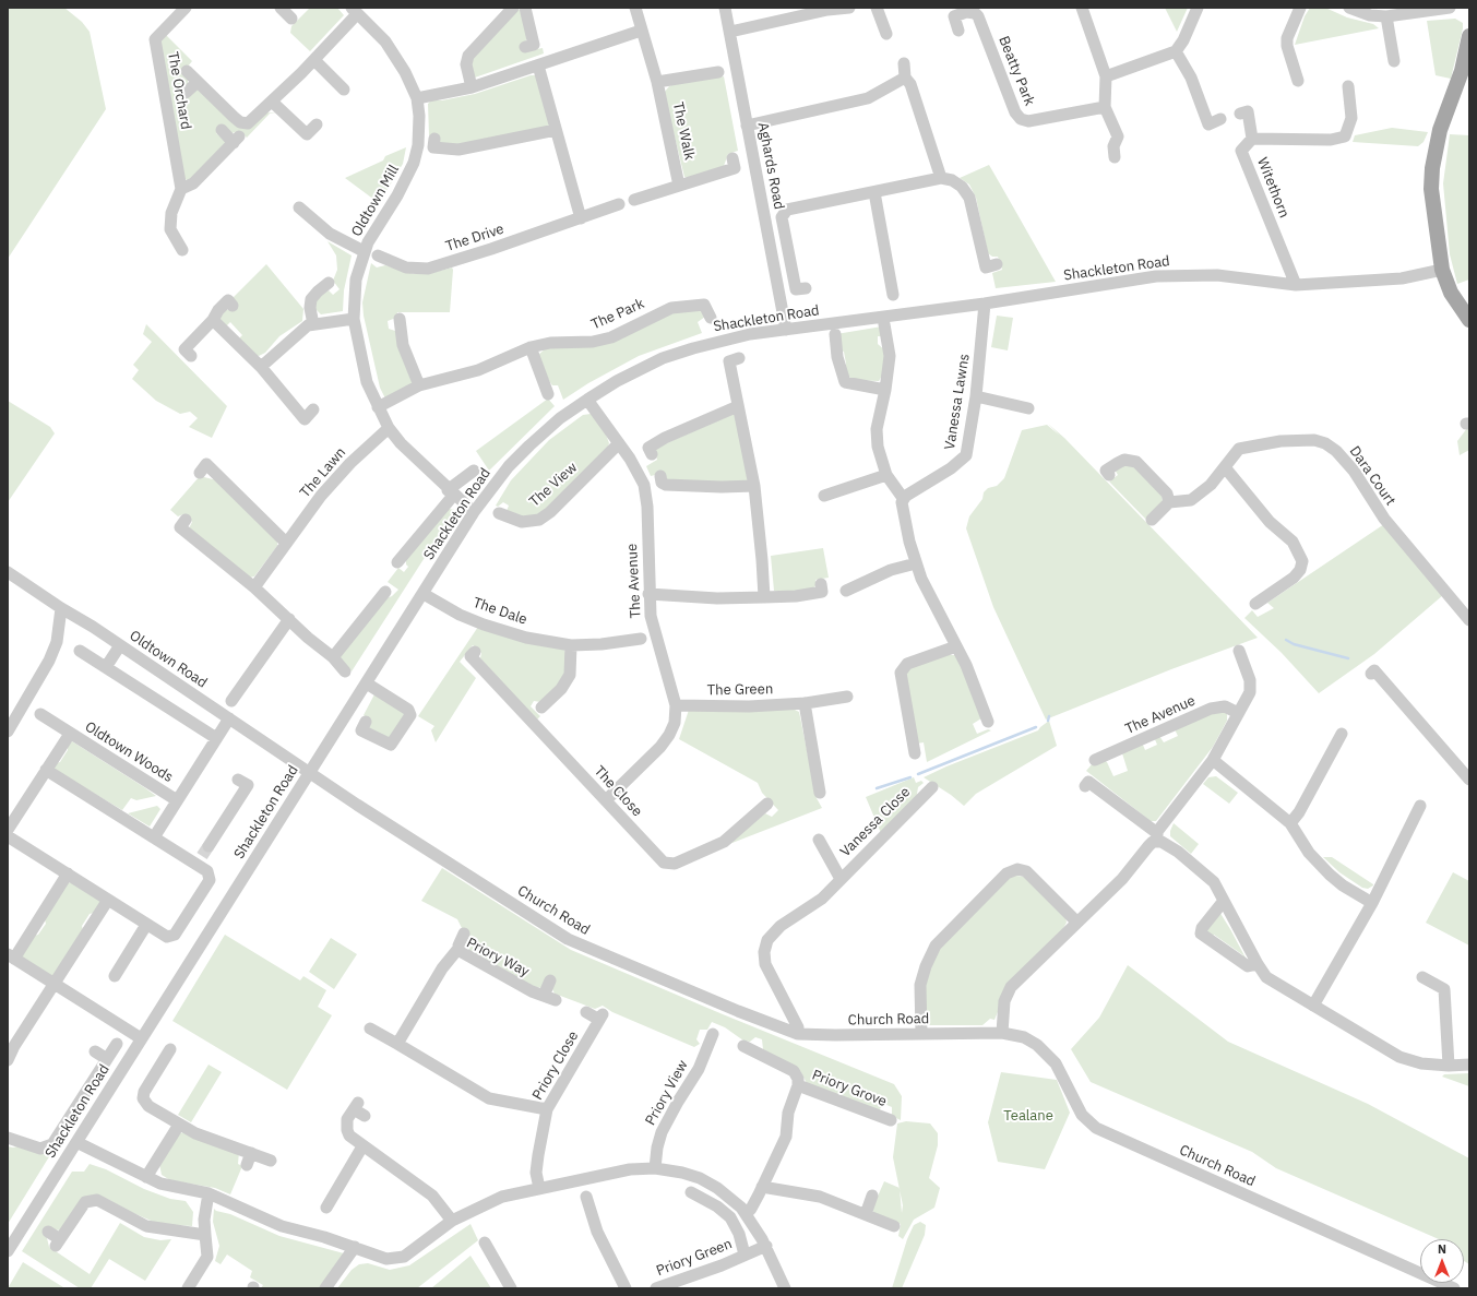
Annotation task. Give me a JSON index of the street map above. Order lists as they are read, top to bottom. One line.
{"streets":{"street":["Beatty Park","The Orchard","The Walk","Aghards Road","Witethorn","Oldtown Mill","The Drive","Shackleton Road","The Park","Vanessa Lawns","The Lawn","Dara Court","The View","The Avenue","The Dale","Oldtown Road","The Green","Oldtown Woods","The Close","Vanessa Close","Church Road","Priory Way","Priory Close","Priory Grove","Priory View","Priory Green"]},"crossings":[["The Orchard","Oldtown Mill"],["Aghards Road","Shackleton Road"],["Witethorn","Shackleton Road"],["Oldtown Mill","Shackleton Road"],["Oldtown Mill","The Park"],["Oldtown Mill","The Lawn"],["Shackleton Road","Vanessa Lawns"],["Shackleton Road","The Avenue"],["Shackleton Road","The Dale"],["Shackleton Road","Oldtown Road"],["Shackleton Road","Church Road"],["The View","The Avenue"],["The Avenue","The Green"],["The Avenue","The Close"],["Oldtown Road","Oldtown Woods"],["Oldtown Road","Church Road"],["Vanessa Close","Church Road"]],"parks":["Tealane"],"north":"top"}
